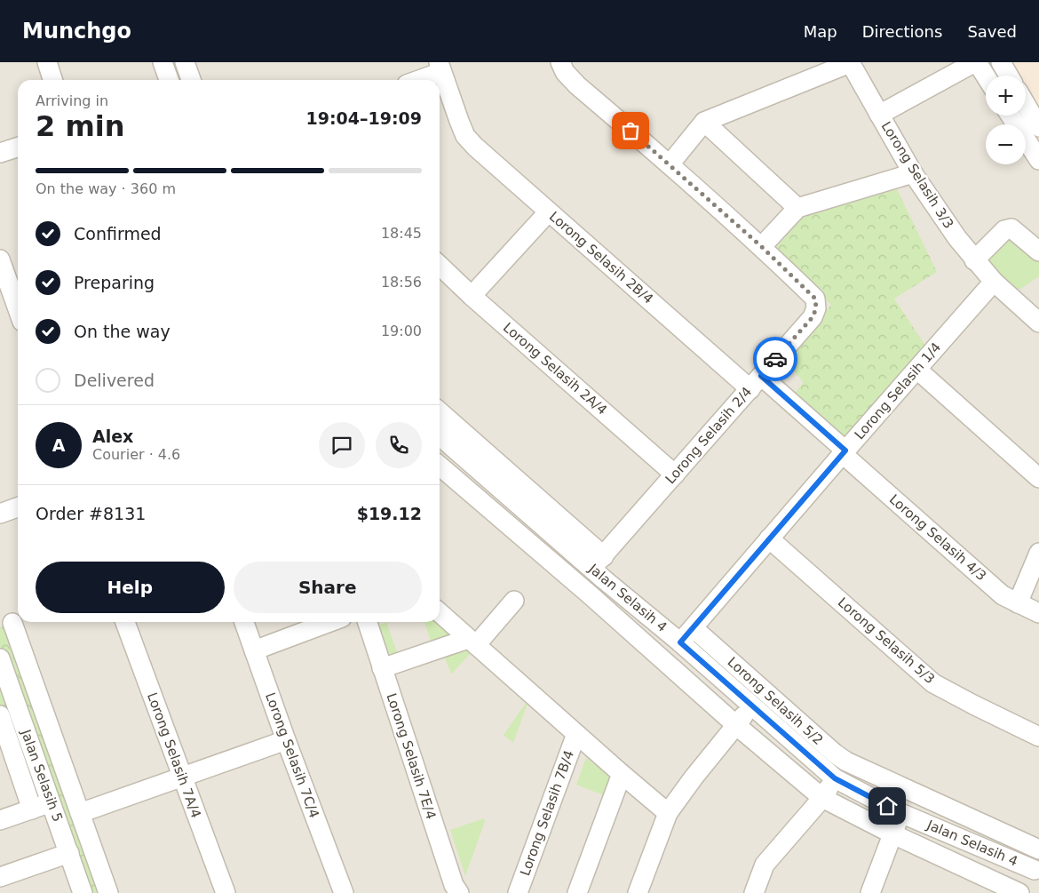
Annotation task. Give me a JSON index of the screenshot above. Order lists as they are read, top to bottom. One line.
{"streets":{"street":["Lorong Selasih 3/3","Lorong Selasih 2B/4","Lorong Selasih 2A/4","Lorong Selasih 1/4","Lorong Selasih 2/4","Lorong Selasih 4/3","Jalan Selasih 4","Lorong Selasih 5/3","Lorong Selasih 5/2","Lorong Selasih 7A/4","Lorong Selasih 7C/4","Lorong Selasih 7E/4","Jalan Selasih 5","Lorong Selasih 7B/4"]},"crossings":[["Lorong Selasih 3/3","Lorong Selasih 1/4"],["Lorong Selasih 2B/4","Lorong Selasih 1/4"],["Lorong Selasih 2B/4","Lorong Selasih 2/4"],["Lorong Selasih 2B/4","Lorong Selasih 4/3"],["Lorong Selasih 2A/4","Lorong Selasih 2/4"],["Lorong Selasih 1/4","Lorong Selasih 4/3"],["Lorong Selasih 1/4","Jalan Selasih 4"],["Lorong Selasih 1/4","Lorong Selasih 5/3"],["Lorong Selasih 1/4","Lorong Selasih 5/2"],["Lorong Selasih 2/4","Jalan Selasih 4"]],"page":{"header":"Munchgo","nav":["Map","Directions","Saved"],"map_buttons":["+","−"],"heading":["2 min","Arriving in","19:04–19:09"],"panel":["Alex","Courier · 4.6","Order #8131","$19.12"],"bar":"On the way · 360 m","list":[["Confirmed","18:45"],["Preparing","18:56"],["On the way","19:00"],"Delivered"],"round":"A","buttons":["Help","Share"]}}
